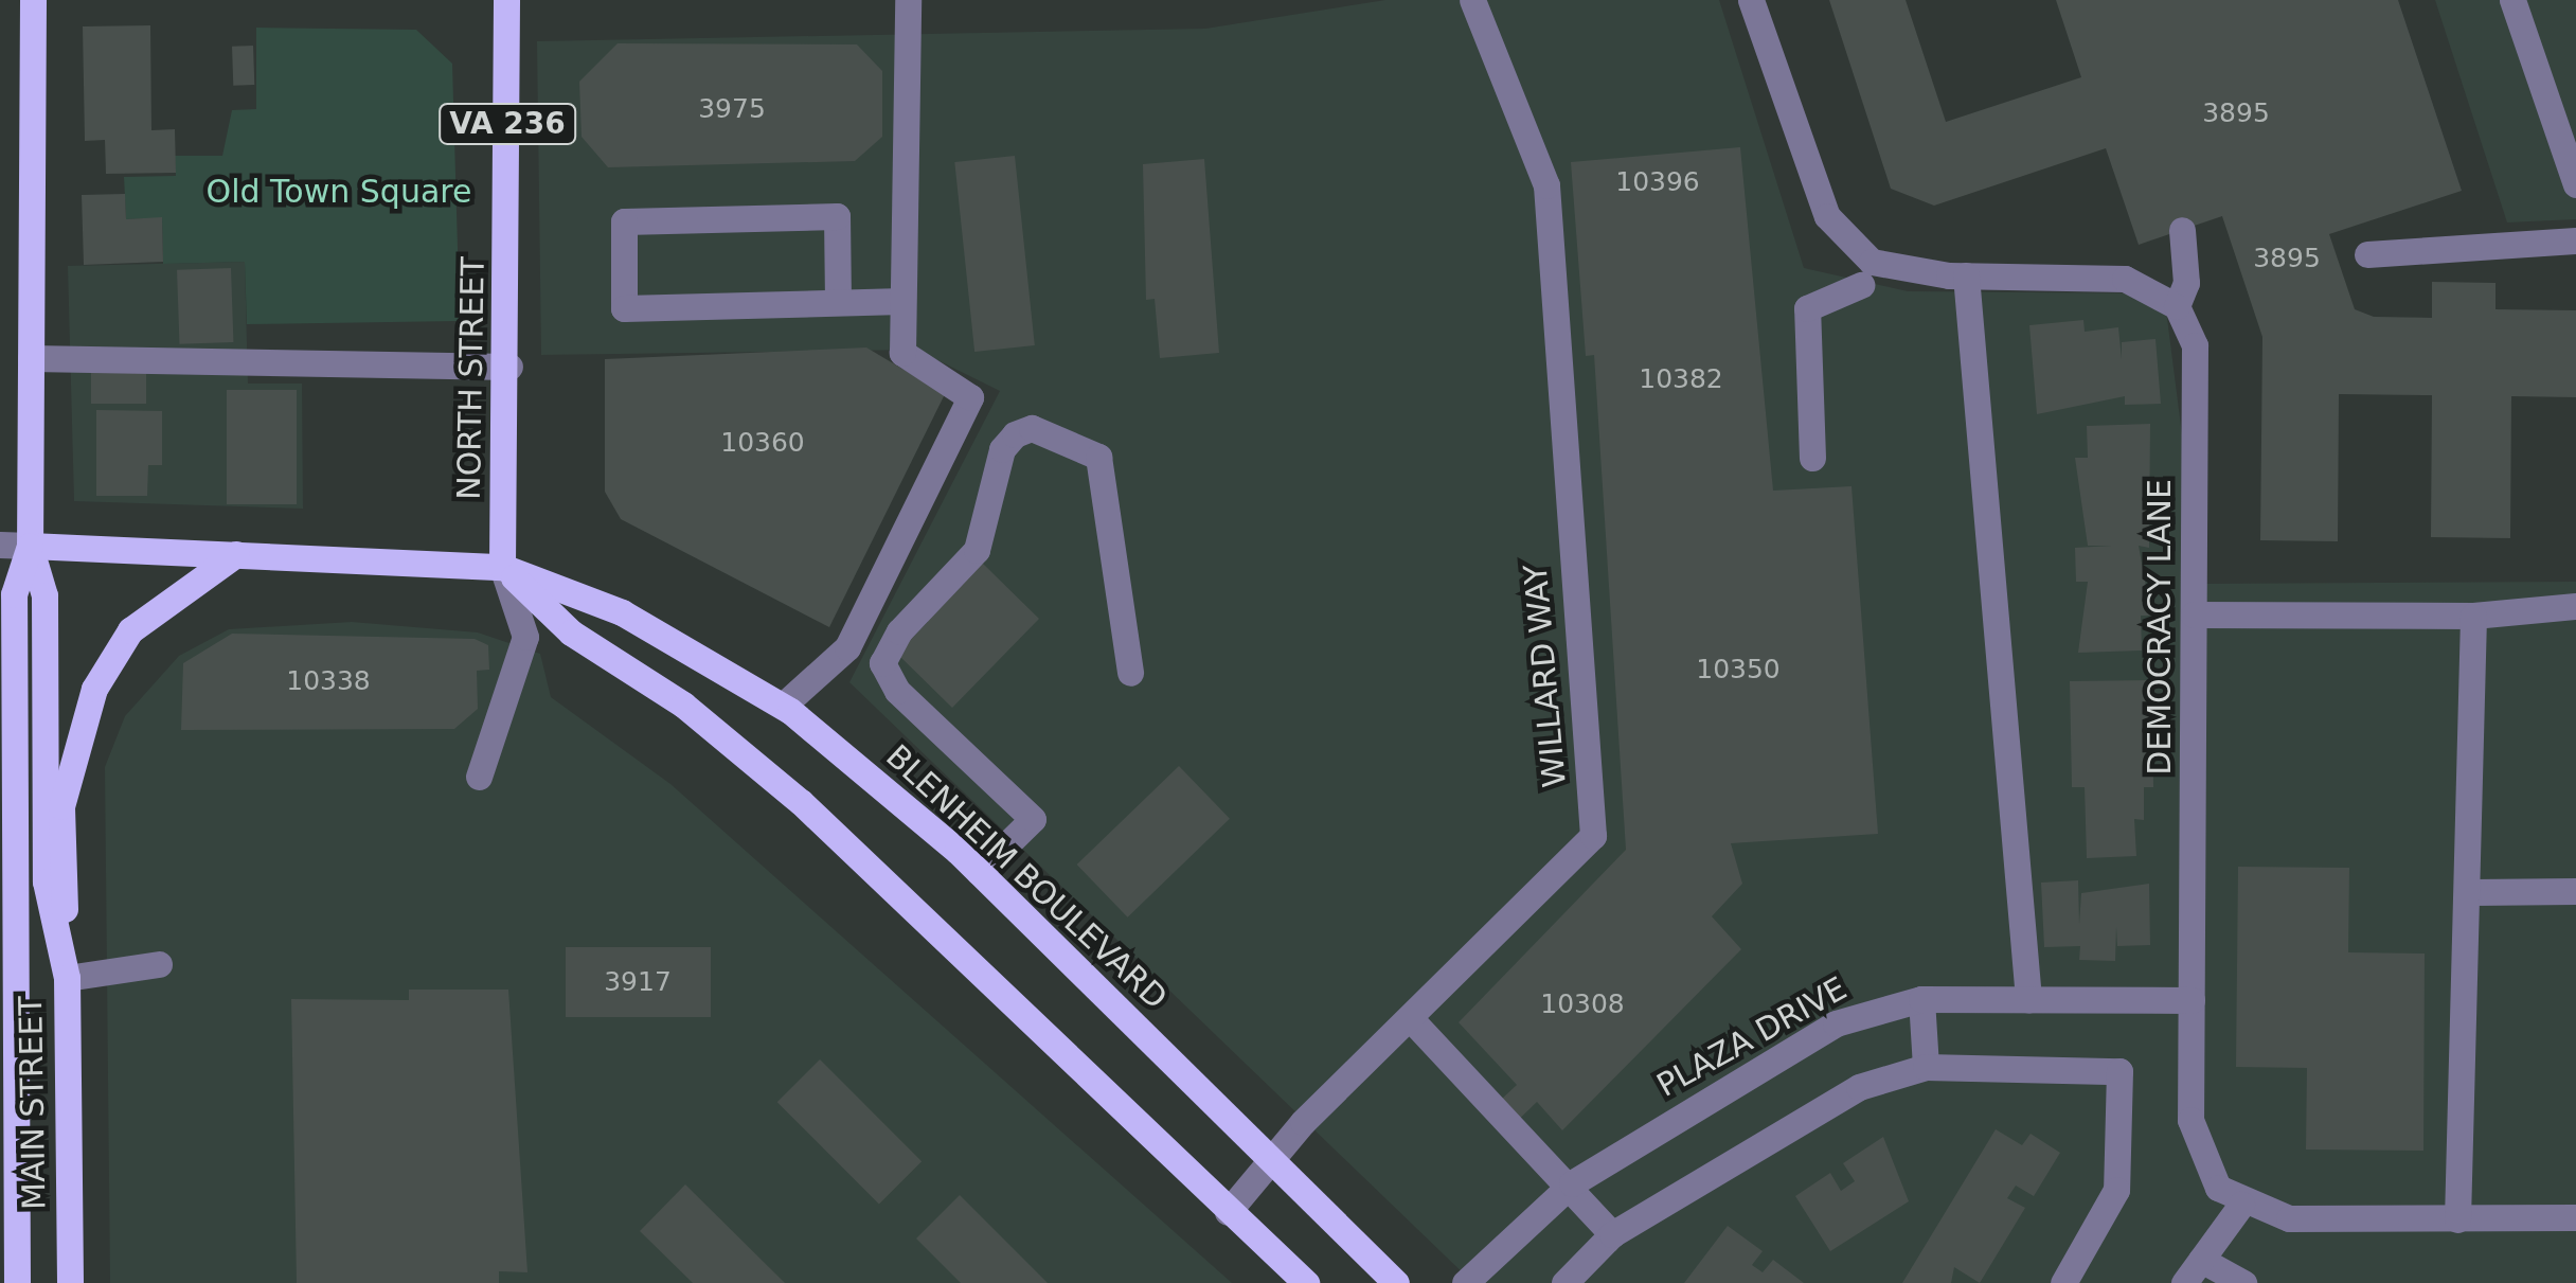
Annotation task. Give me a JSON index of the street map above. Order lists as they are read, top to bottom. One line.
{"streets":{"main road":["VA 236","NORTH STREET","BLENHEIM BOULEVARD","MAIN STREET"],"street":["DEMOCRACY LANE","WILLARD WAY","PLAZA DRIVE"]},"crossings":[["NORTH STREET","BLENHEIM BOULEVARD"],["DEMOCRACY LANE","PLAZA DRIVE"],["WILLARD WAY","BLENHEIM BOULEVARD"],["BLENHEIM BOULEVARD","MAIN STREET"]],"parks":["Old Town Square"],"house_numbers":["3975","3895","10396","3895","10382","10360","10350","10338","3917","10308"]}
